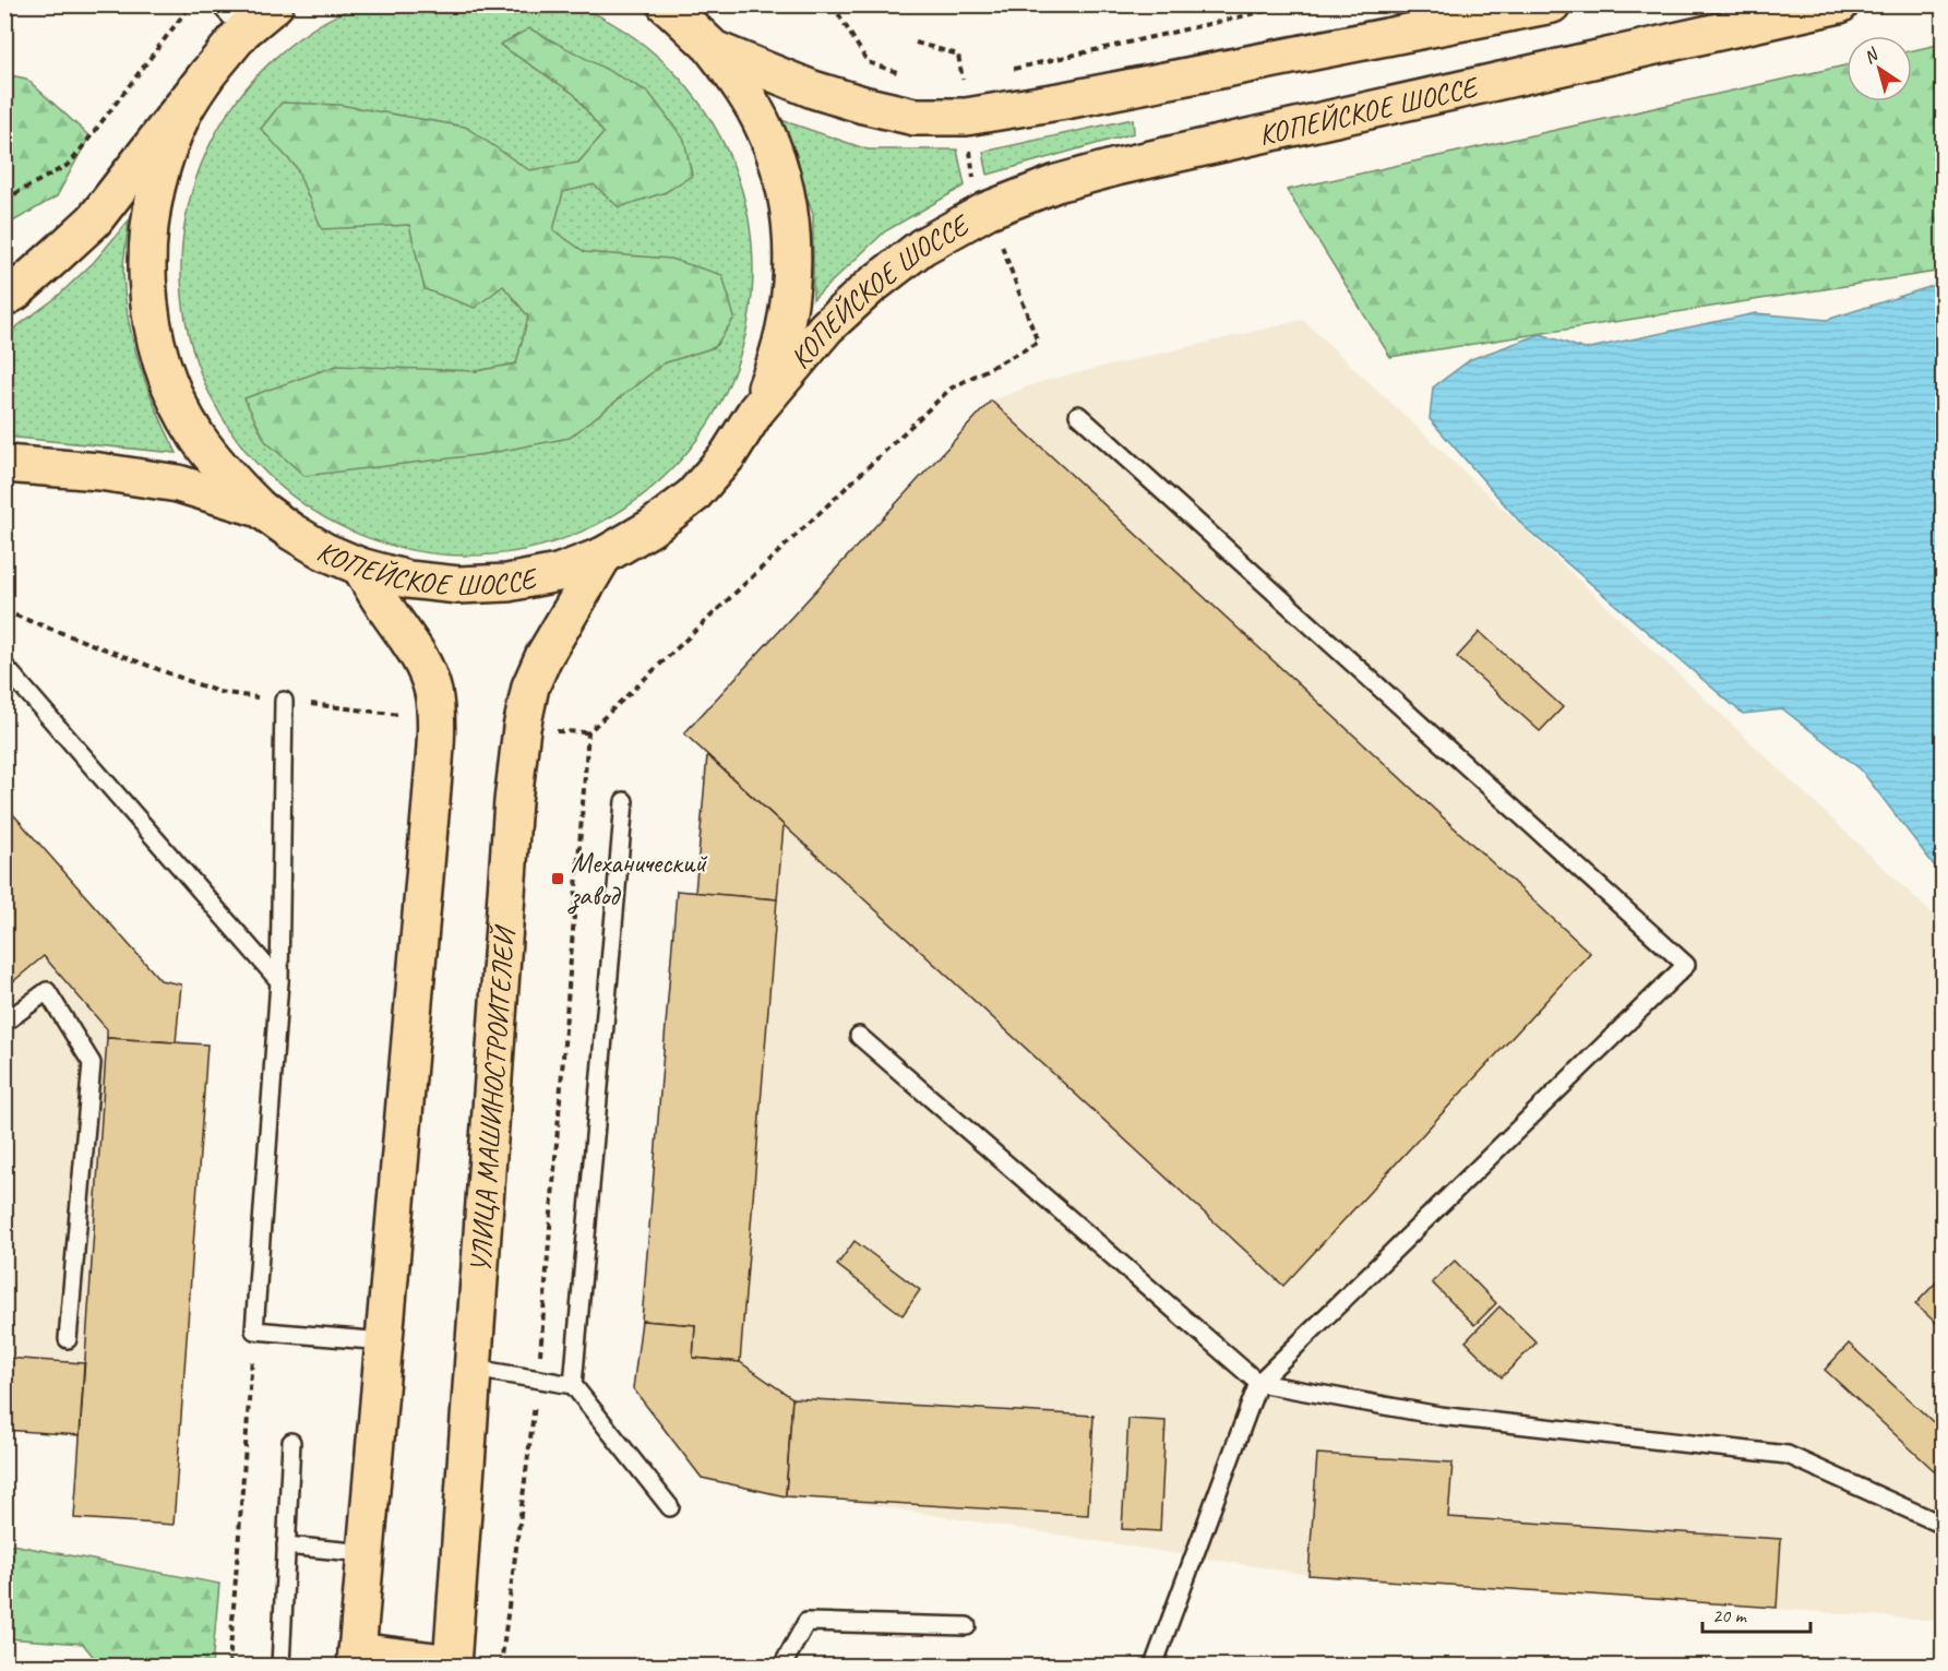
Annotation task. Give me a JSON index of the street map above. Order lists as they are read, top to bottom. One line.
{"streets":{"main road":["КОПЕЙСКОЕ ШОССЕ","УЛИЦА МАШИНОСТРОИТЕЛЕЙ"]},"crossings":[["КОПЕЙСКОЕ ШОССЕ","УЛИЦА МАШИНОСТРОИТЕЛЕЙ"]],"places":{"transit":["Механический завод"]},"scale_bar":"20 m","north":"top left"}
